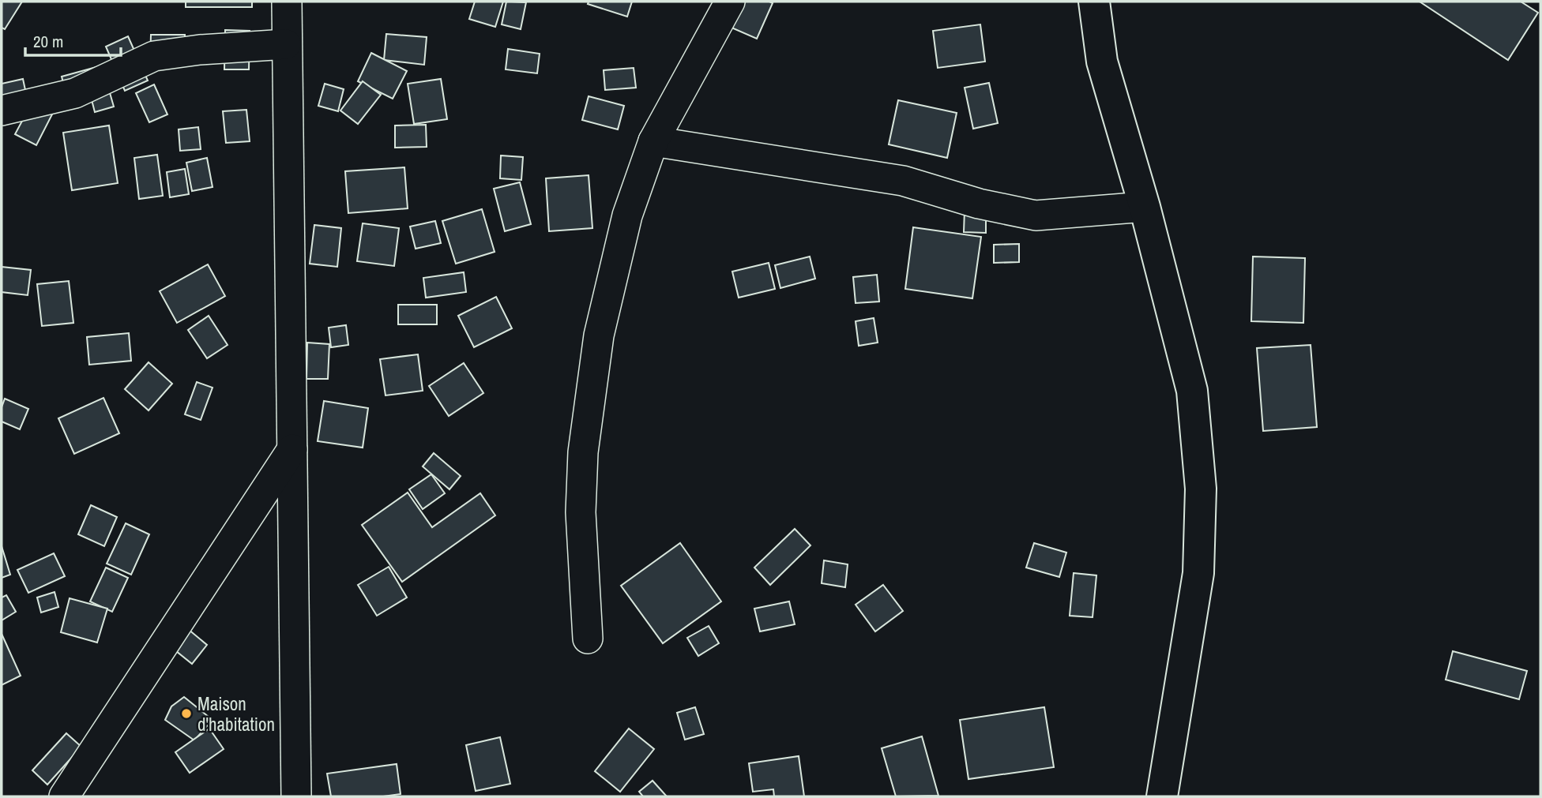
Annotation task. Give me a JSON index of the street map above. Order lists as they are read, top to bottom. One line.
{"places":["Maison d'habitation"],"scale_bar":"20 m"}
